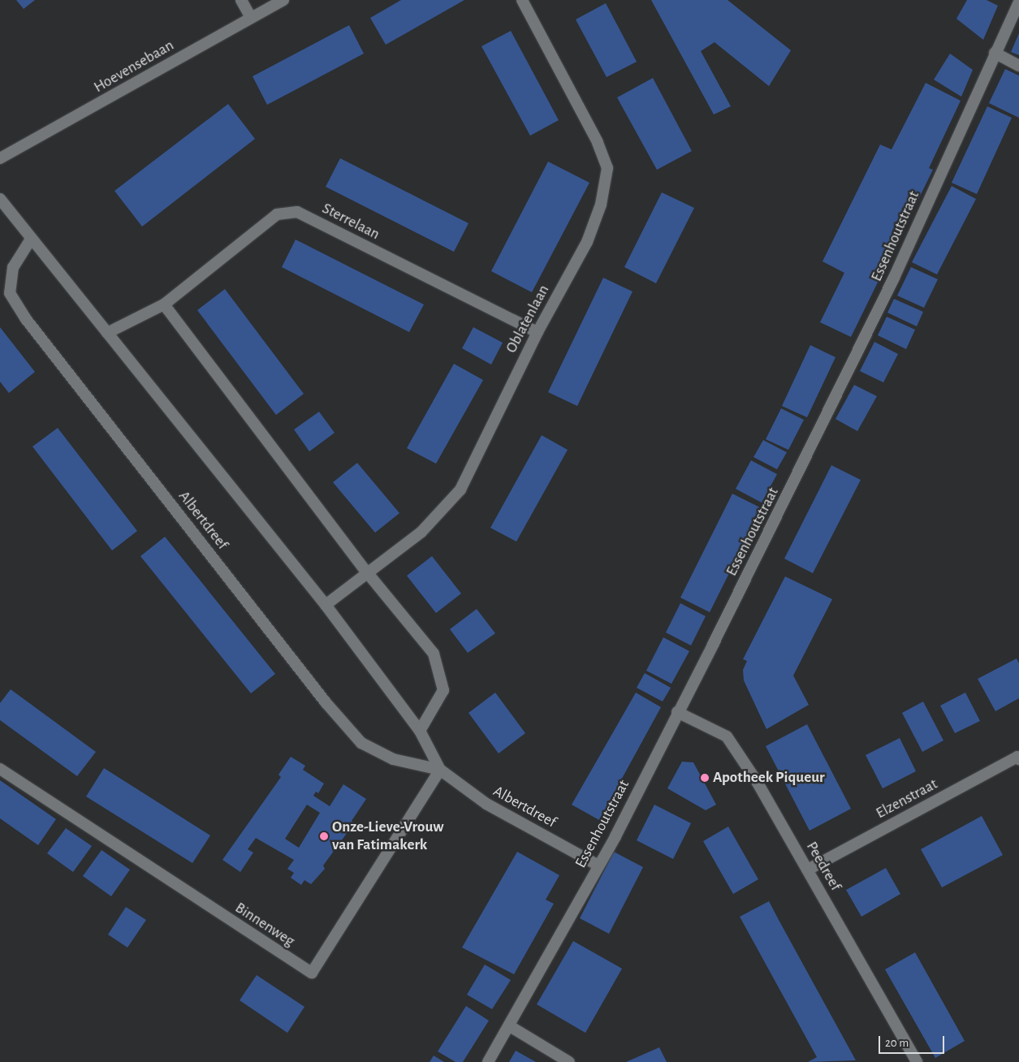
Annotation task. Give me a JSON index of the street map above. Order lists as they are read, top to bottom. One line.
{"streets":{"street":["Hoevensebaan","Sterrelaan","Essenhoutstraat","Oblatenlaan","Albertdreef","Elzenstraat","Peedreef","Binnenweg"]},"crossings":[["Sterrelaan","Oblatenlaan"],["Essenhoutstraat","Albertdreef"],["Essenhoutstraat","Peedreef"],["Oblatenlaan","Albertdreef"],["Albertdreef","Binnenweg"],["Elzenstraat","Peedreef"]],"places":["Apotheek Piqueur","Onze-Lieve-Vrouw van Fatimakerk"],"scale_bar":"20 m"}
